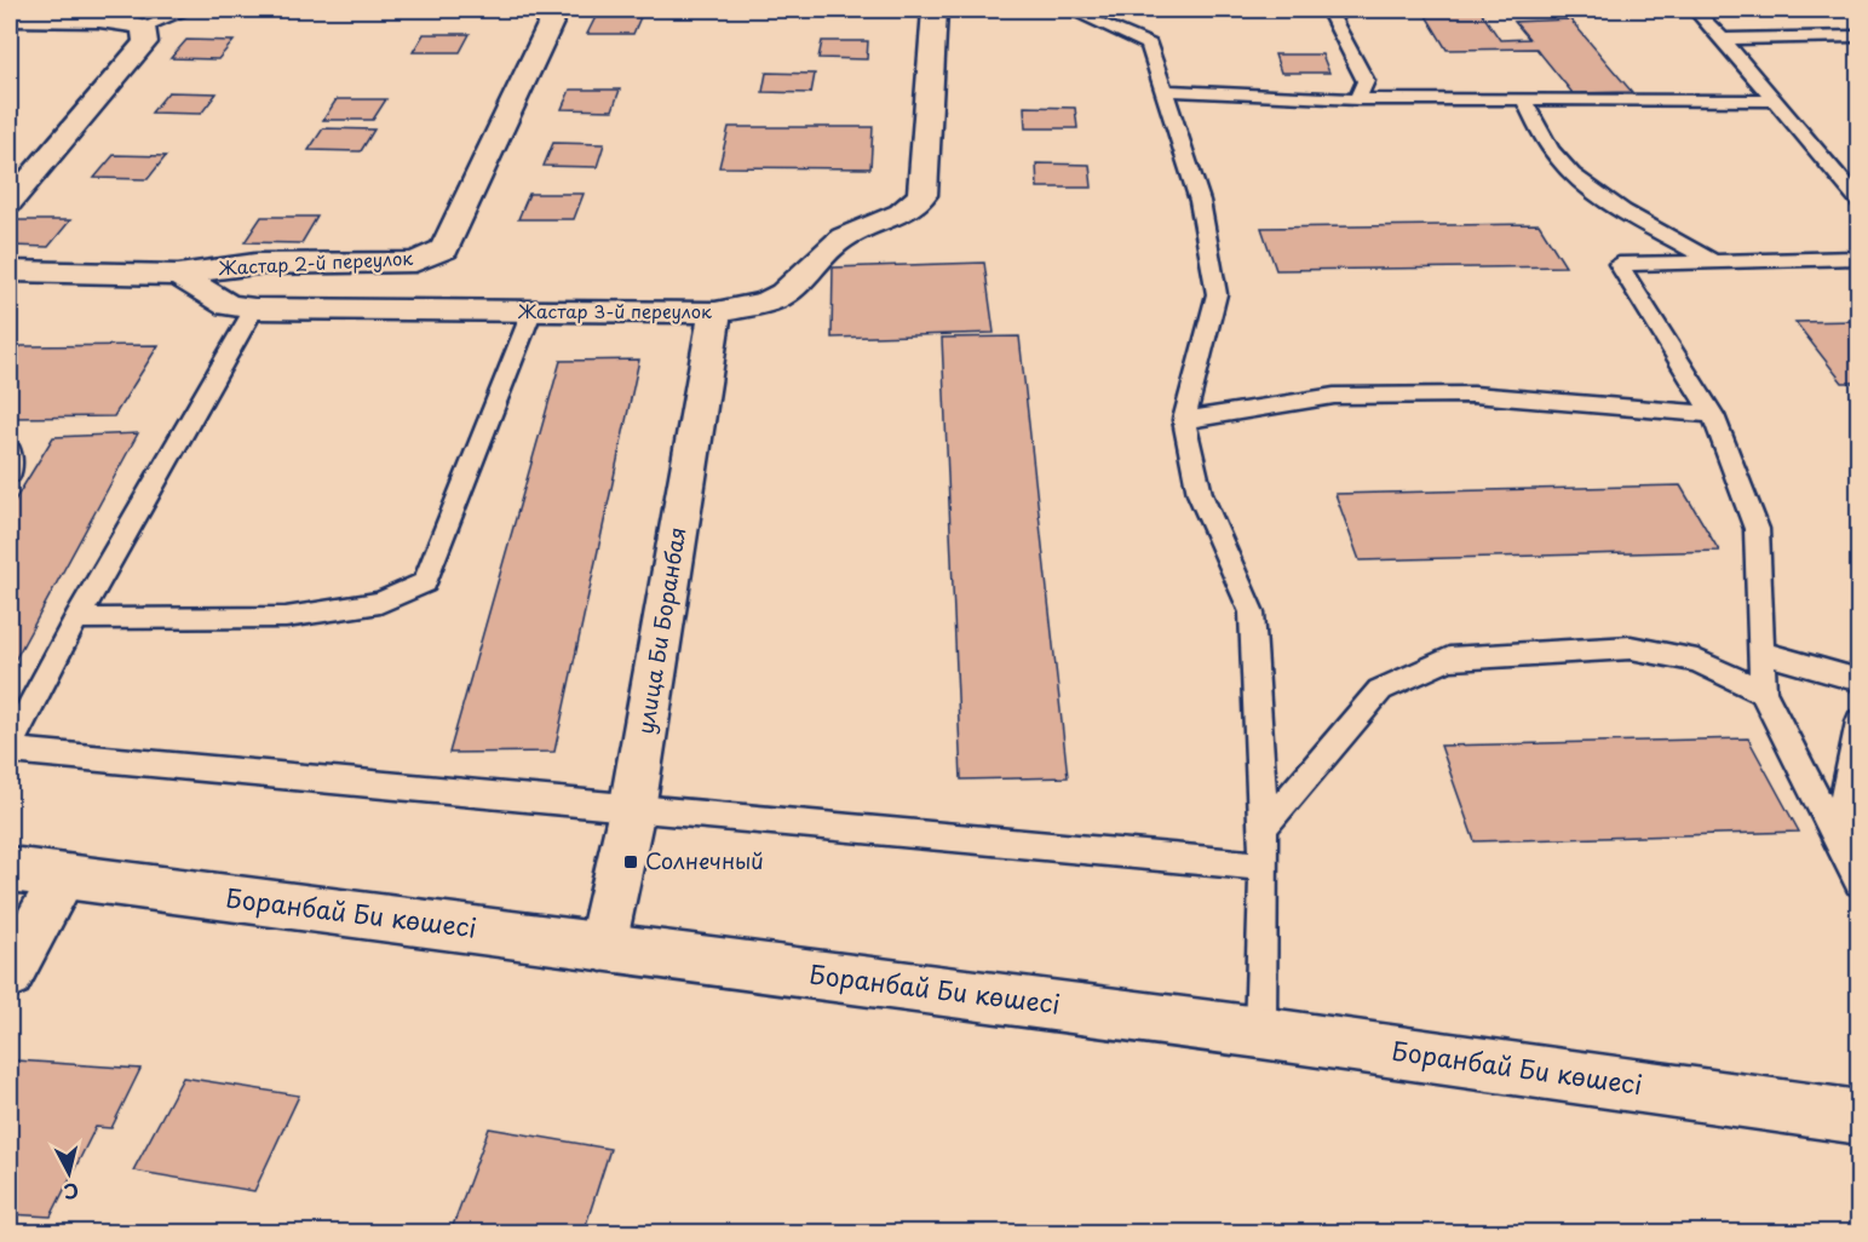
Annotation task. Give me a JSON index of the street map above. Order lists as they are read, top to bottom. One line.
{"streets":{"street":["Жастар 2-й переулок","Жастар 3-й переулок","улица Би Боранбая","Боранбай Би көшесі"]},"crossings":[["Жастар 2-й переулок","Жастар 3-й переулок"],["Жастар 3-й переулок","улица Би Боранбая"],["улица Би Боранбая","Боранбай Би көшесі"]],"places":{"transit":["Солнечный"]},"north":"bottom"}
